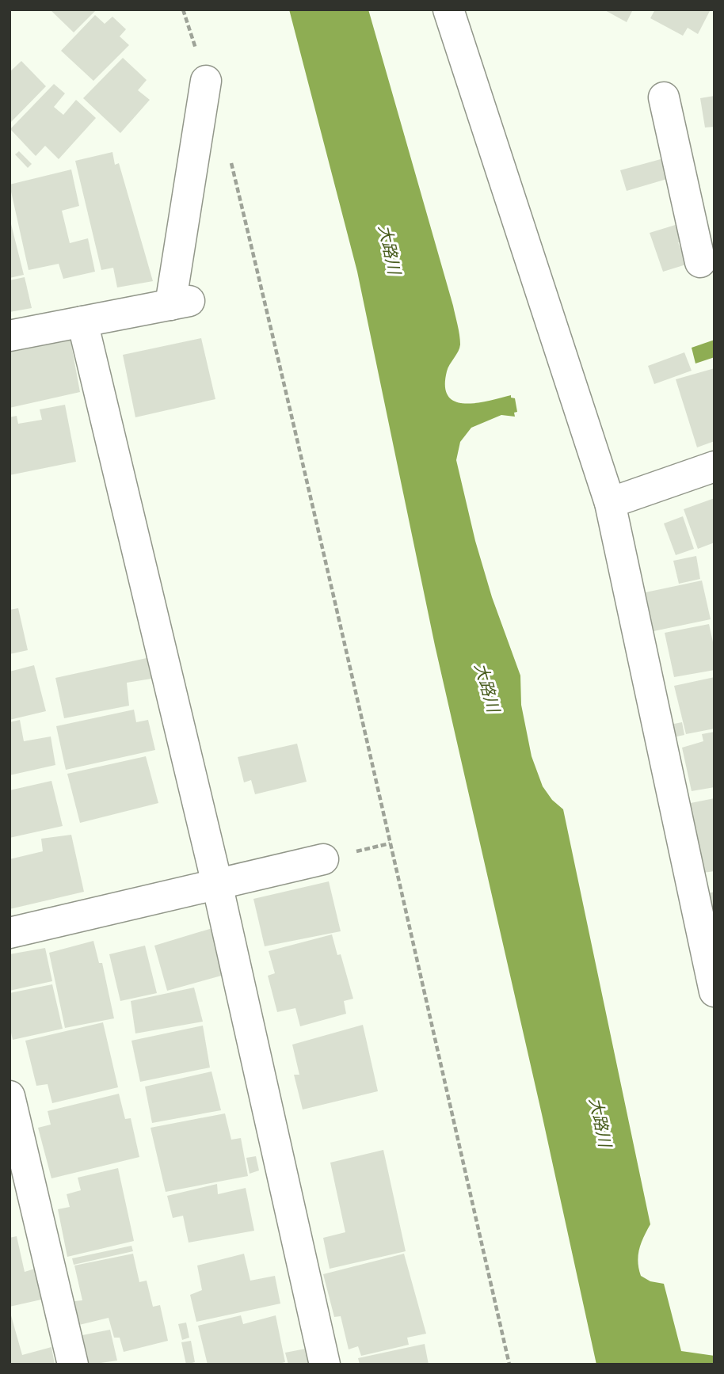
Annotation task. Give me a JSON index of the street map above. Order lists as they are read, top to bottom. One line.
{"water":["大路川"]}
